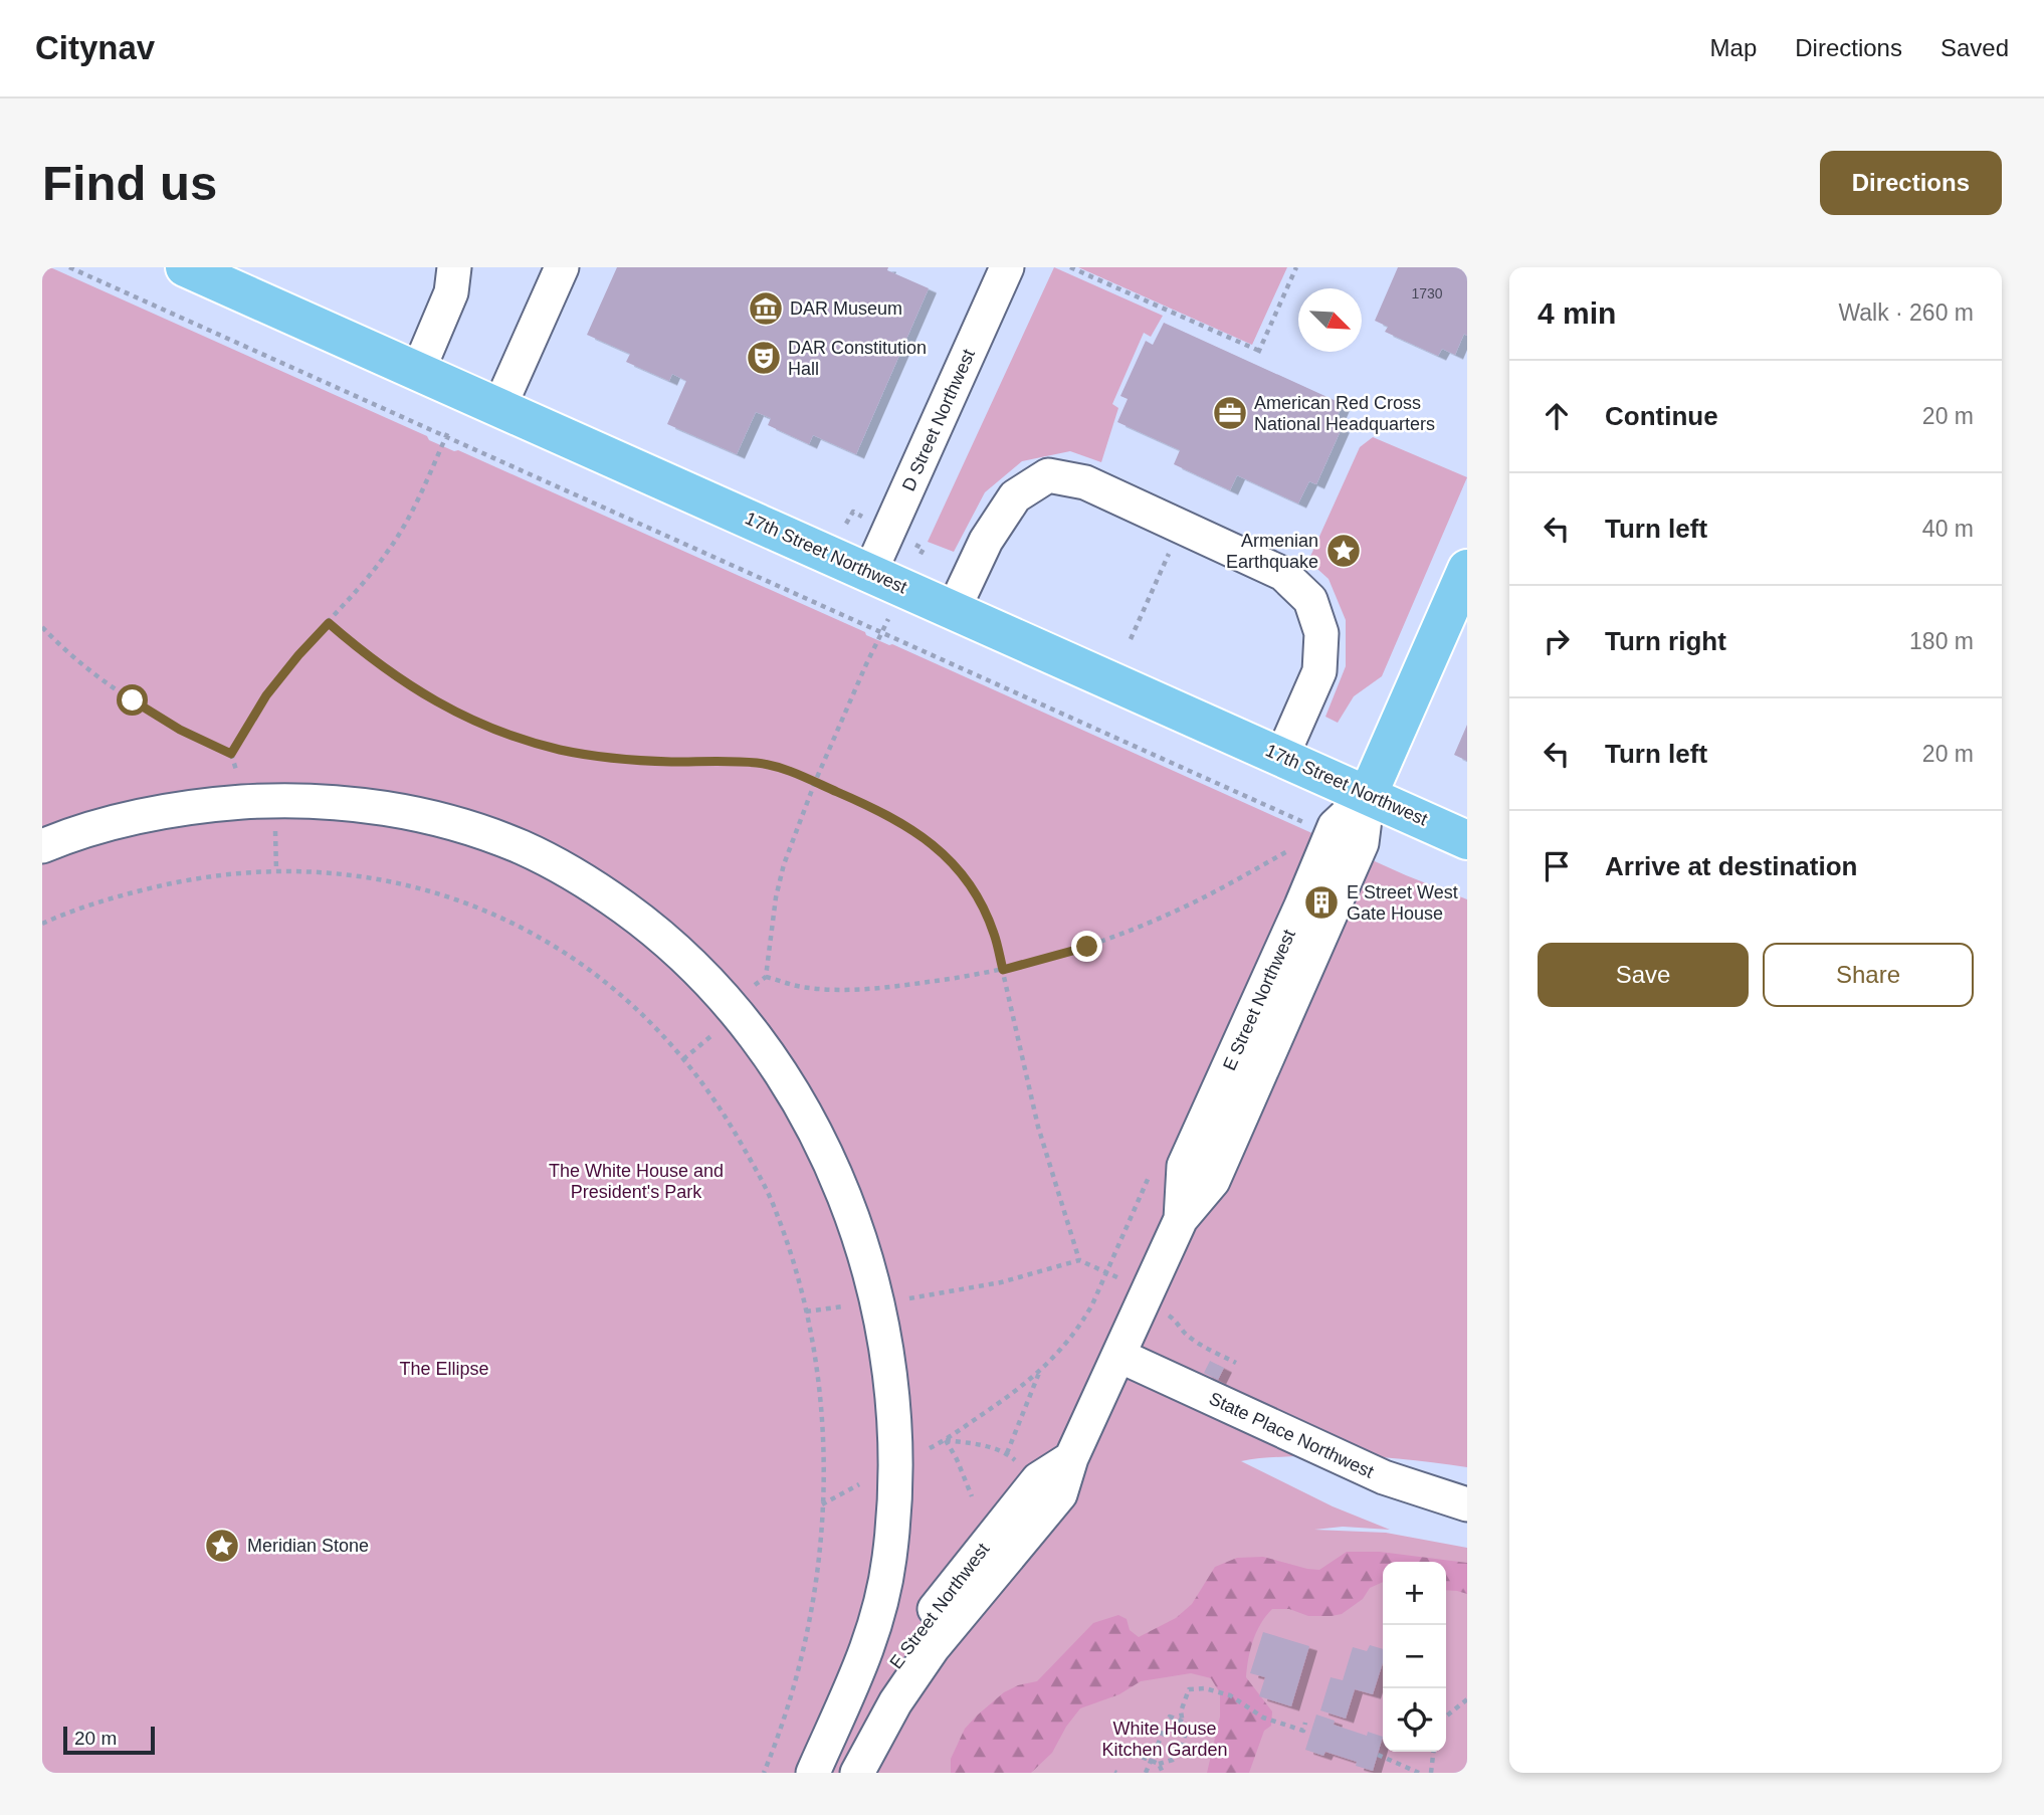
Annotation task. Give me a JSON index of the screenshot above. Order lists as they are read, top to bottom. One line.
{"streets":{"main road":["17th Street Northwest","E Street Northwest"],"street":["D Street Northwest","State Place Northwest"]},"crossings":[["D Street Northwest","17th Street Northwest"],["17th Street Northwest","E Street Northwest"],["E Street Northwest","State Place Northwest"]],"parks":["The White House and President's Park","The Ellipse","White House Kitchen Garden"],"places":{"museum":["DAR Museum"],"theatre":["DAR Constitution Hall"],"office":["American Red Cross National Headquarters"],"place":["Armenian Earthquake","Meridian Stone"],"building":["E Street West Gate House"]},"house_numbers":["1730"],"scale_bar":"20 m","north":"bottom right","page":{"header":"Citynav","nav":["Map","Directions","Saved"],"buttons":["Directions",["Save","Share"]],"title":"Find us","heading":["4 min","Walk · 260 m"],"list":[["Continue","20 m"],["Turn left","40 m"],["Turn right","180 m"],["Turn left","20 m"],"Arrive at destination"],"map_buttons":["+","−"],"scale":"20 m"}}
